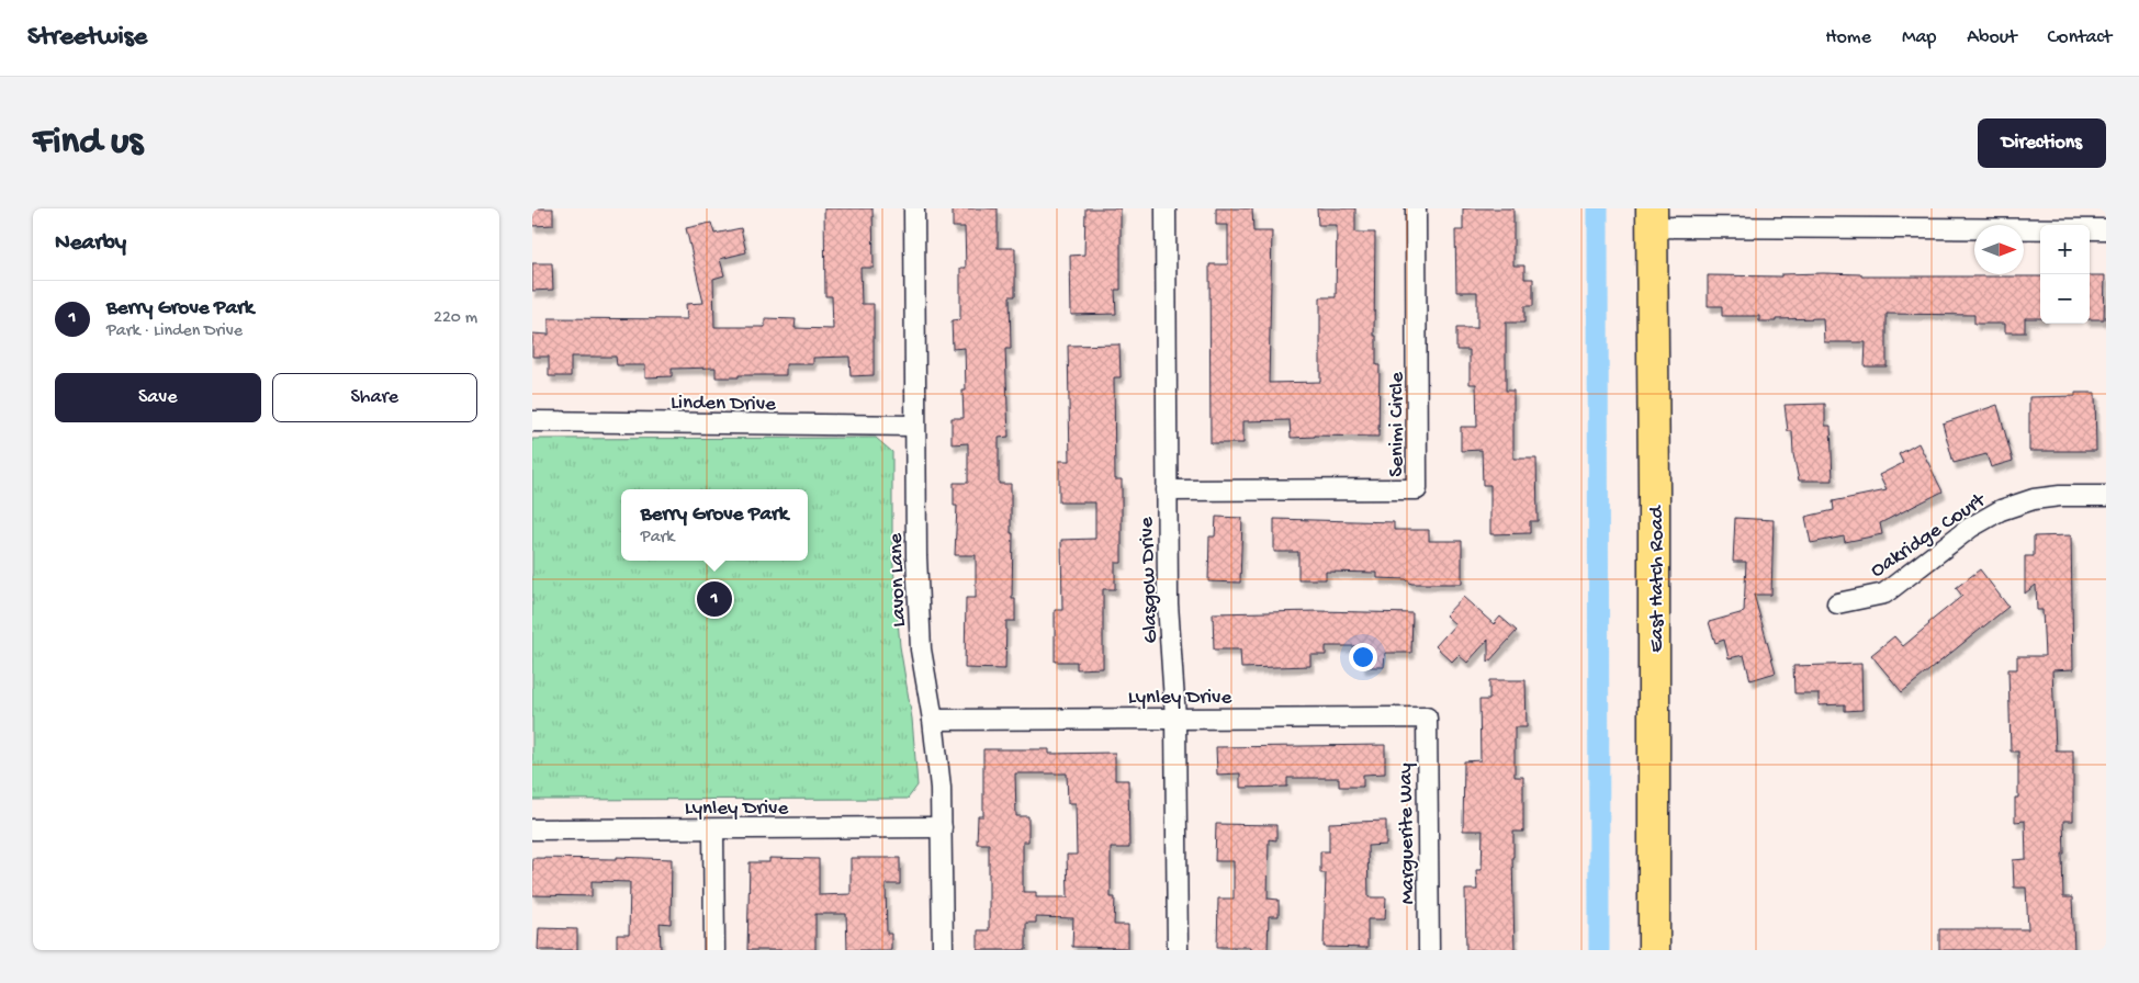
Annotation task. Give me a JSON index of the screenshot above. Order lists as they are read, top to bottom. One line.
{"streets":{"main road":["East Hatch Road"],"street":["Linden Drive","Senimi Circle","Oakridge Court","Lavon Lane","Glasgow Drive","Lynley Drive","Marguerite Way"]},"crossings":[["Linden Drive","Lavon Lane"],["Senimi Circle","Glasgow Drive"],["Lavon Lane","Lynley Drive"],["Glasgow Drive","Lynley Drive"],["Lynley Drive","Marguerite Way"]],"north":"right","page":{"header":"Streetwise","nav":["Home","Map","About","Contact"],"buttons":["Directions",["Save","Share"]],"title":"Find us","heading":"Nearby","map_buttons":["+","−"],"list":[{"mark":"1","name":"Berry Grove Park","note":"Park · Linden Drive","value":"220 m"}],"popup":["Berry Grove Park","Park"],"pins":"1"}}
